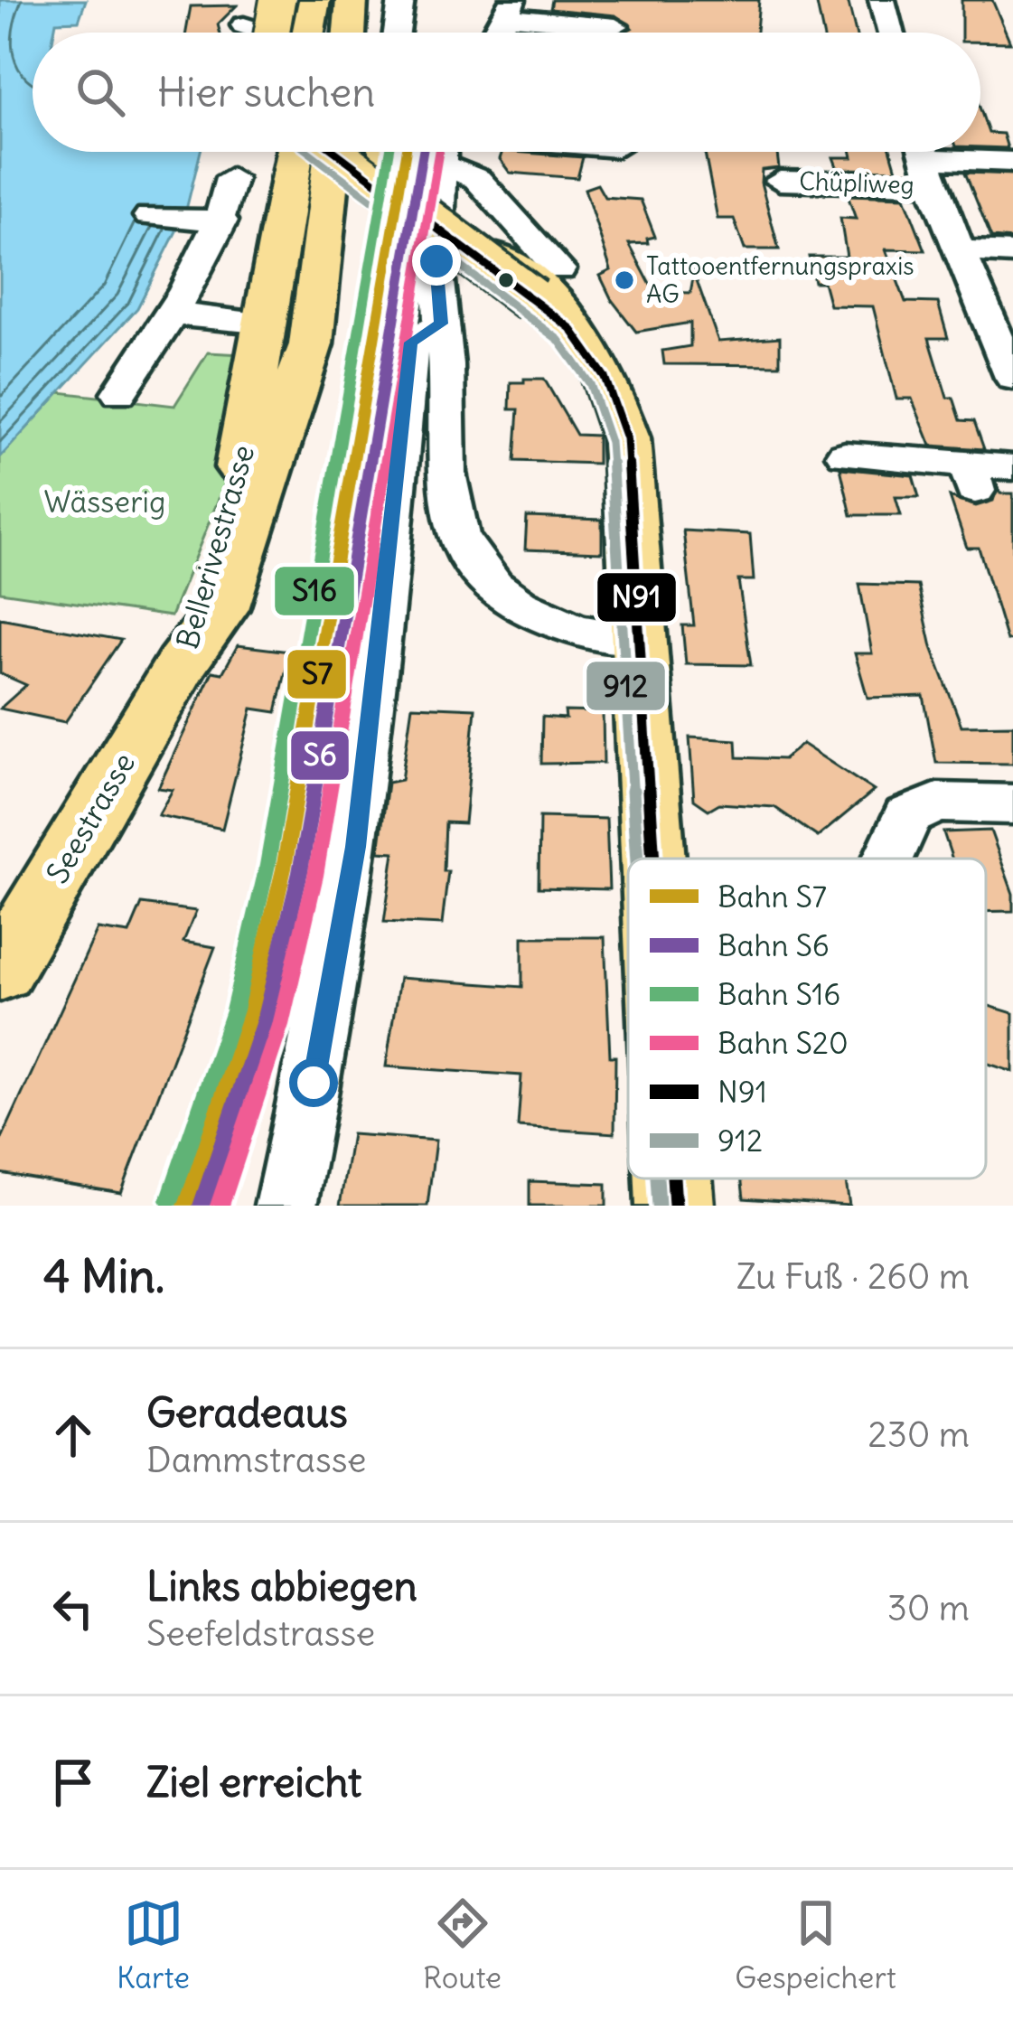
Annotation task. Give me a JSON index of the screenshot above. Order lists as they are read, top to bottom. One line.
{"streets":{"main road":["Bellerivestrasse","Seestrasse"],"street":["Chüpliweg"]},"crossings":[["Bellerivestrasse","Seestrasse"]],"parks":["Wässerig"],"places":["Tattooentfernungspraxis AG"],"lines":["rail line S7","rail line S6","rail line S16","rail line S20","transit line N91","transit line 912"],"legend":["Bahn S7","Bahn S6","Bahn S16","Bahn S20","N91","912"],"page":{"search":"Hier suchen","heading":["4 Min.","Zu Fuß · 260 m"],"list":[["Geradeaus","Dammstrasse","230 m"],["Links abbiegen","Seefeldstrasse","30 m"],"Ziel erreicht"],"nav":["Karte","Route","Gespeichert"]}}
